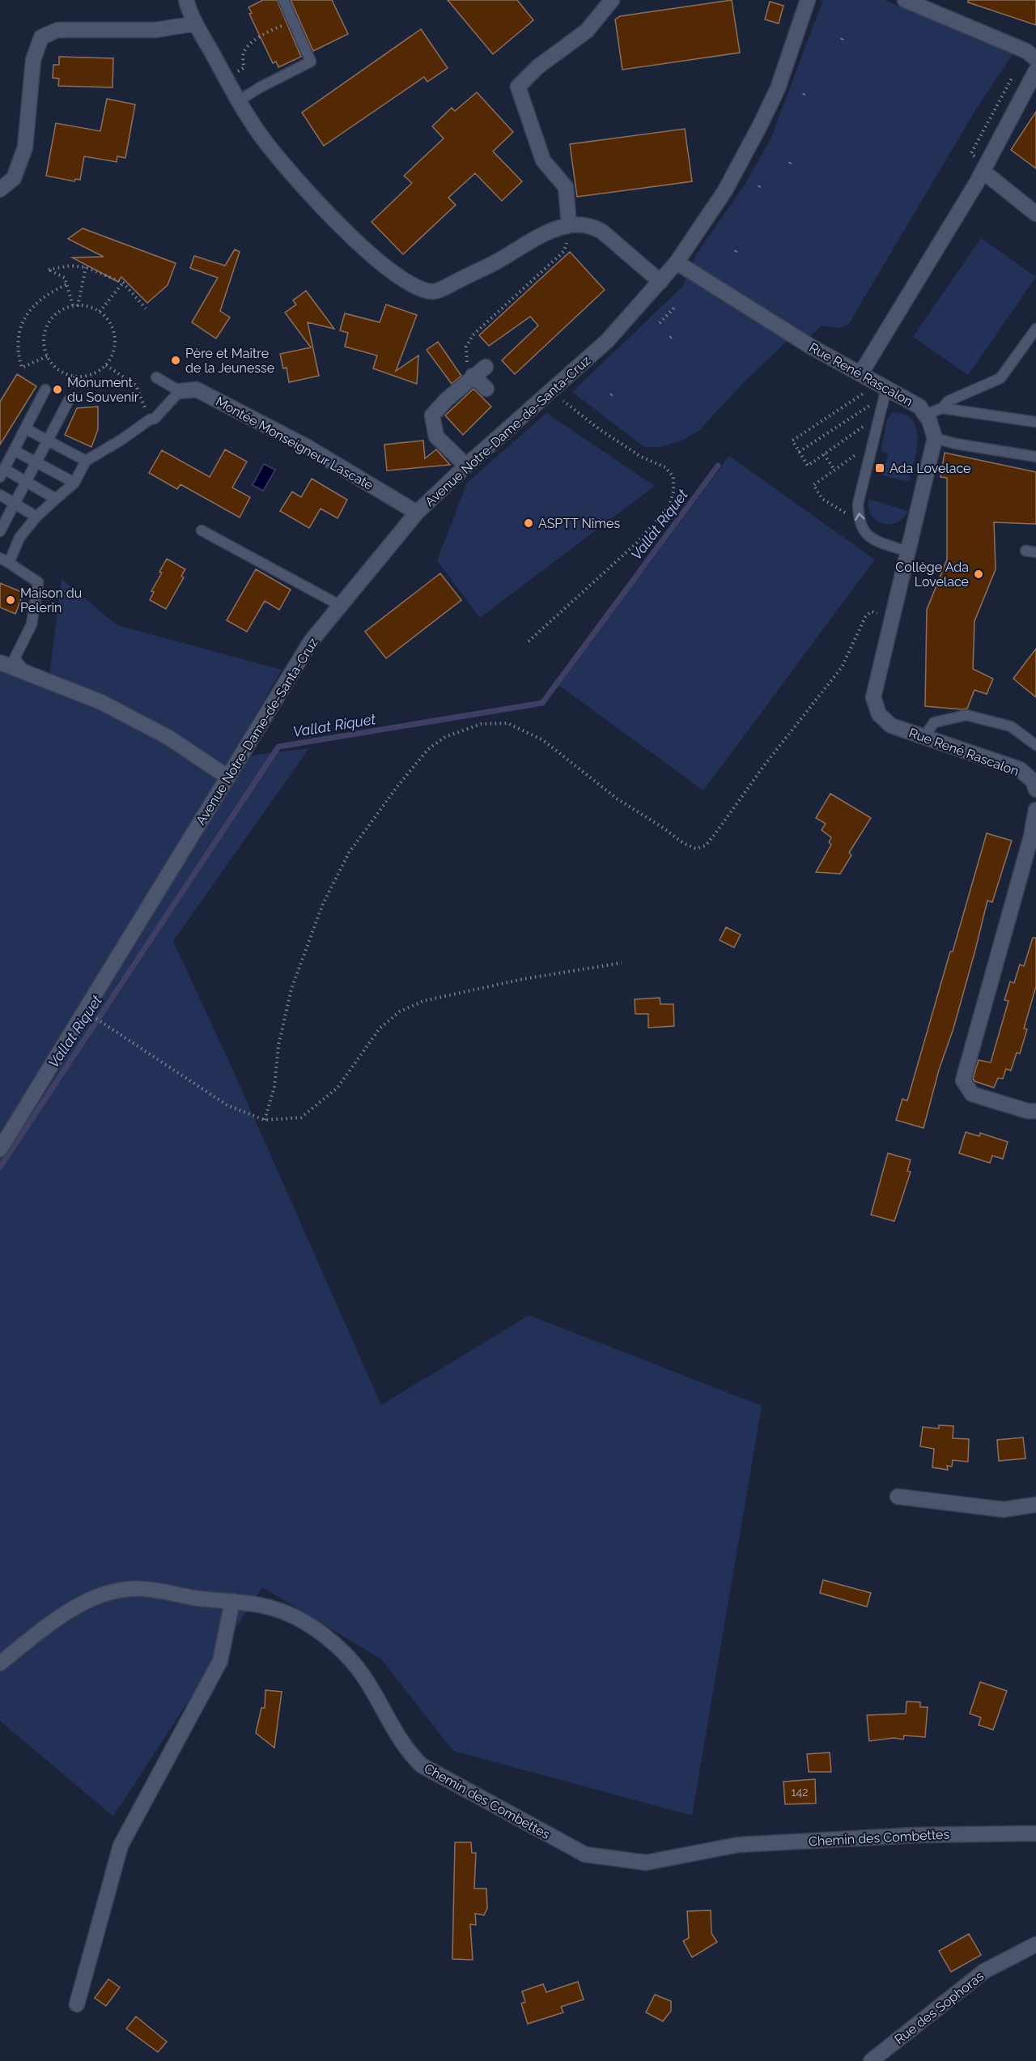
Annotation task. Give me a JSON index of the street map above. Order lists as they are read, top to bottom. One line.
{"streets":{"street":["Rue René Rascalon","Avenue Notre-Dame-de-Santa-Cruz","Montée Monseigneur Lascate","Chemin des Combettes","Rue des Sophoras"]},"crossings":[["Rue René Rascalon","Avenue Notre-Dame-de-Santa-Cruz"],["Avenue Notre-Dame-de-Santa-Cruz","Montée Monseigneur Lascate"]],"water":["Vallat Riquet"],"places":{"other":["Père et Maître de la Jeunesse","Monument du Souvenir","ASPTT Nîmes","Collège Ada Lovelace","Maison du Pelerin"],"transit":["Ada Lovelace"]},"house_numbers":["142"]}
